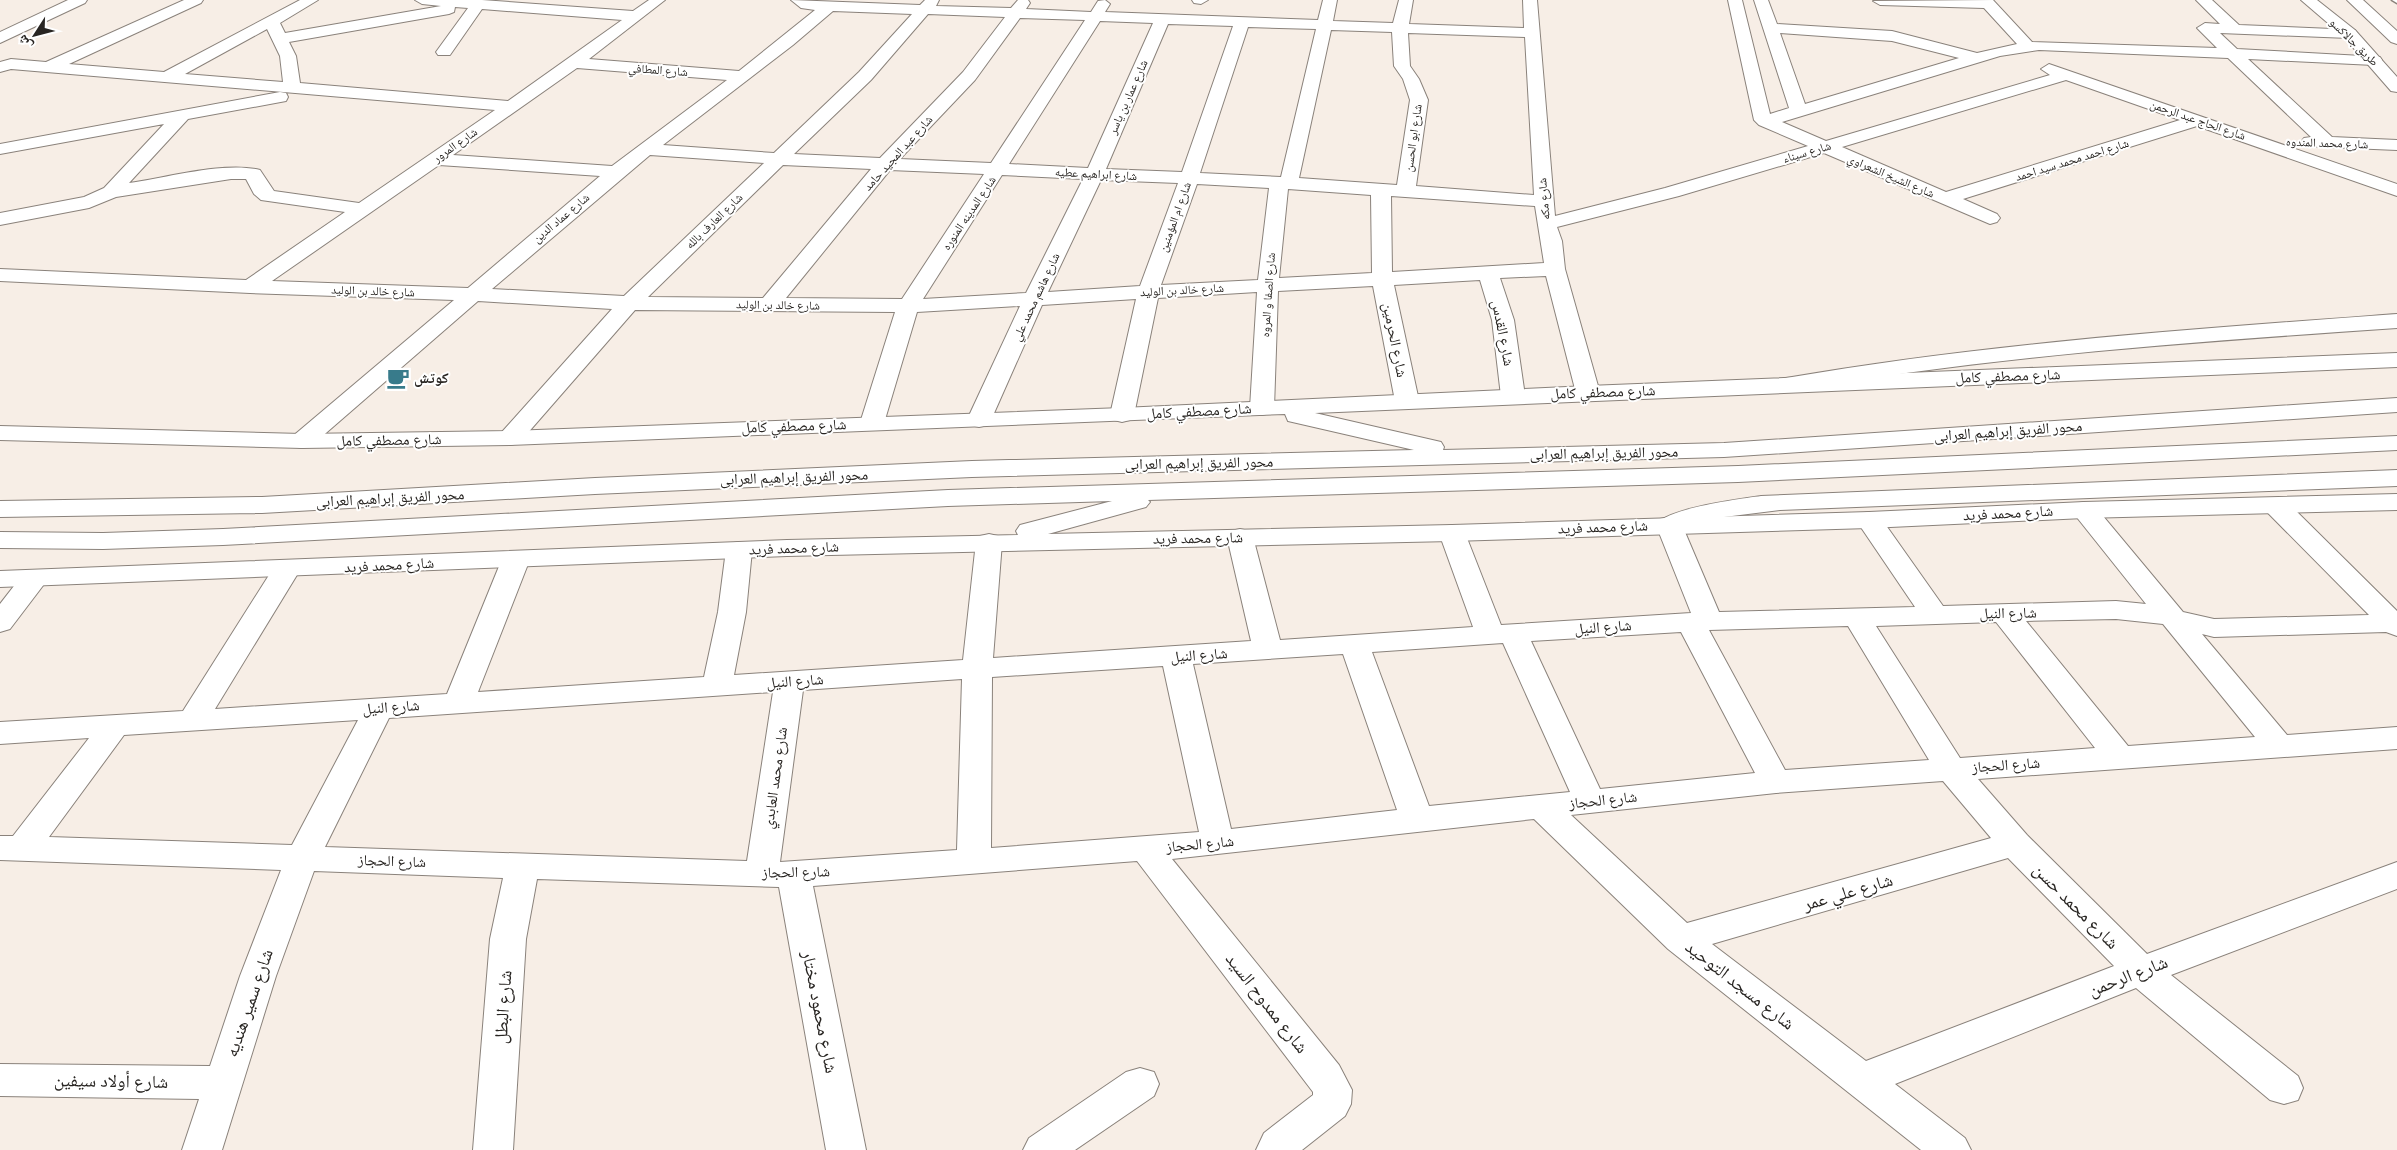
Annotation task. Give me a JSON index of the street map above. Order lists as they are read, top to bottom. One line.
{"streets":{"main road":["طريق جالاكسو","شارع المطافي","شارع عمار بن ياسر","شارع الحاج عبد الرحمن","شارع ابو الحسن","شارع محمد المندوه","شارع المرور","شارع سيناء","شارع عبد المجيد حامد","شارع احمد محمد سيد احمد","شارع ابراهيم عطيه","شارع الشيخ الشعراوي","شارع مكه","شارع المدينه المنوره","شارع ام المؤمنين","شارع عماد الدين","شارع العارف بالله","شارع خالد بن الوليد","شارع الصفا و المروه","شارع هاشم محمد علي","شارع القدس","شارع الحرمين","شارع مصطفي كامل","محور الفريق إبراهيم العرابى","شارع محمد فريد","شارع النيل","شارع الحجاز","شارع محمد العابدي","شارع علي عمر","شارع محمد حسن","شارع الرحمن","شارع مسجد التوحيد","شارع سمير هنديه","شارع ممدوح السيد","شارع البطل","شارع محمود مختار","شارع أولاد سيفين"]},"crossings":[["شارع المطافي","شارع المرور"],["شارع المطافي","شارع عماد الدين"],["شارع عمار بن ياسر","شارع ابراهيم عطيه"],["شارع عمار بن ياسر","شارع هاشم محمد علي"],["شارع الحاج عبد الرحمن","شارع محمد المندوه"],["شارع الحاج عبد الرحمن","شارع سيناء"],["شارع الحاج عبد الرحمن","شارع احمد محمد سيد احمد"],["شارع ابو الحسن","شارع ابراهيم عطيه"],["شارع المرور","شارع خالد بن الوليد"],["شارع سيناء","شارع الشيخ الشعراوي"],["شارع سيناء","شارع مكه"],["شارع عبد المجيد حامد","شارع ابراهيم عطيه"],["شارع عبد المجيد حامد","شارع خالد بن الوليد"],["شارع احمد محمد سيد احمد","شارع الشيخ الشعراوي"],["شارع ابراهيم عطيه","شارع مكه"],["شارع ابراهيم عطيه","شارع المدينه المنوره"],["شارع ابراهيم عطيه","شارع ام المؤمنين"],["شارع ابراهيم عطيه","شارع عماد الدين"],["شارع ابراهيم عطيه","شارع العارف بالله"],["شارع ابراهيم عطيه","شارع الصفا و المروه"],["شارع ابراهيم عطيه","شارع هاشم محمد علي"],["شارع ابراهيم عطيه","شارع الحرمين"],["شارع مكه","شارع خالد بن الوليد"],["شارع مكه","شارع مصطفي كامل"],["شارع المدينه المنوره","شارع خالد بن الوليد"],["شارع المدينه المنوره","شارع مصطفي كامل"],["شارع ام المؤمنين","شارع خالد بن الوليد"],["شارع ام المؤمنين","شارع مصطفي كامل"],["شارع عماد الدين","شارع خالد بن الوليد"],["شارع عماد الدين","شارع مصطفي كامل"],["شارع العارف بالله","شارع خالد بن الوليد"],["شارع العارف بالله","شارع مصطفي كامل"],["شارع خالد بن الوليد","شارع الصفا و المروه"],["شارع خالد بن الوليد","شارع هاشم محمد علي"],["شارع خالد بن الوليد","شارع القدس"],["شارع خالد بن الوليد","شارع الحرمين"],["شارع الصفا و المروه","شارع مصطفي كامل"],["شارع هاشم محمد علي","شارع مصطفي كامل"],["شارع القدس","شارع مصطفي كامل"],["شارع الحرمين","شارع مصطفي كامل"],["شارع النيل","شارع محمد العابدي"],["شارع النيل","شارع محمد حسن"],["شارع النيل","شارع سمير هنديه"],["شارع الحجاز","شارع محمد العابدي"],["شارع الحجاز","شارع محمد حسن"],["شارع الحجاز","شارع مسجد التوحيد"],["شارع الحجاز","شارع سمير هنديه"],["شارع الحجاز","شارع ممدوح السيد"],["شارع الحجاز","شارع البطل"],["شارع الحجاز","شارع محمود مختار"],["شارع محمد العابدي","شارع محمود مختار"],["شارع علي عمر","شارع محمد حسن"],["شارع علي عمر","شارع مسجد التوحيد"],["شارع محمد حسن","شارع الرحمن"],["شارع الرحمن","شارع مسجد التوحيد"],["شارع سمير هنديه","شارع أولاد سيفين"]],"places":{"cafe":["كوتش"]},"north":"bottom left"}
